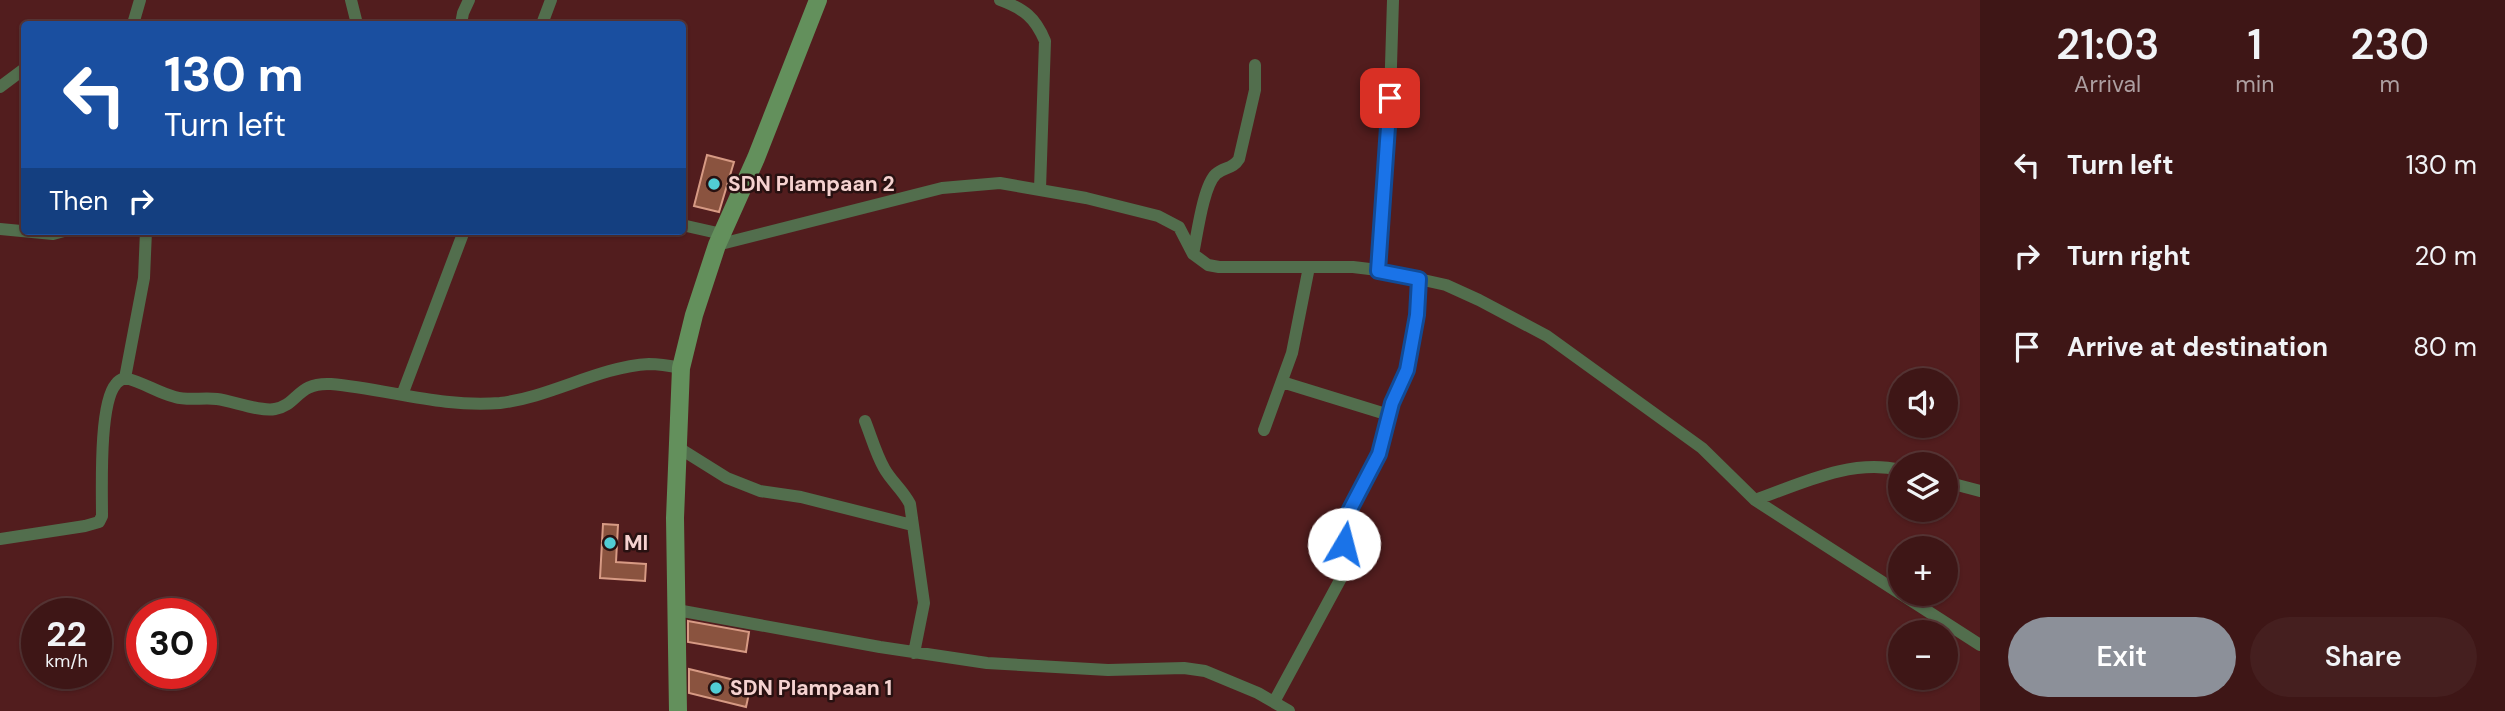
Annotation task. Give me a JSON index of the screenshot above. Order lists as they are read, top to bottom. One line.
{"places":["SDN Plampaan 2","MI","SDN Plampaan 1"],"page":{"eta":["21:03","Arrival","1","min","230","m"],"turn":["130 m","Turn left"],"list":[{"name":"Turn left","value":"130 m"},{"name":"Turn right","value":"20 m"},{"name":"Arrive at destination","value":"80 m"}],"then":"Then","map_buttons":["+","−"],"speed":"22 km/h","limit":"30","buttons":["Exit","Share"]}}
